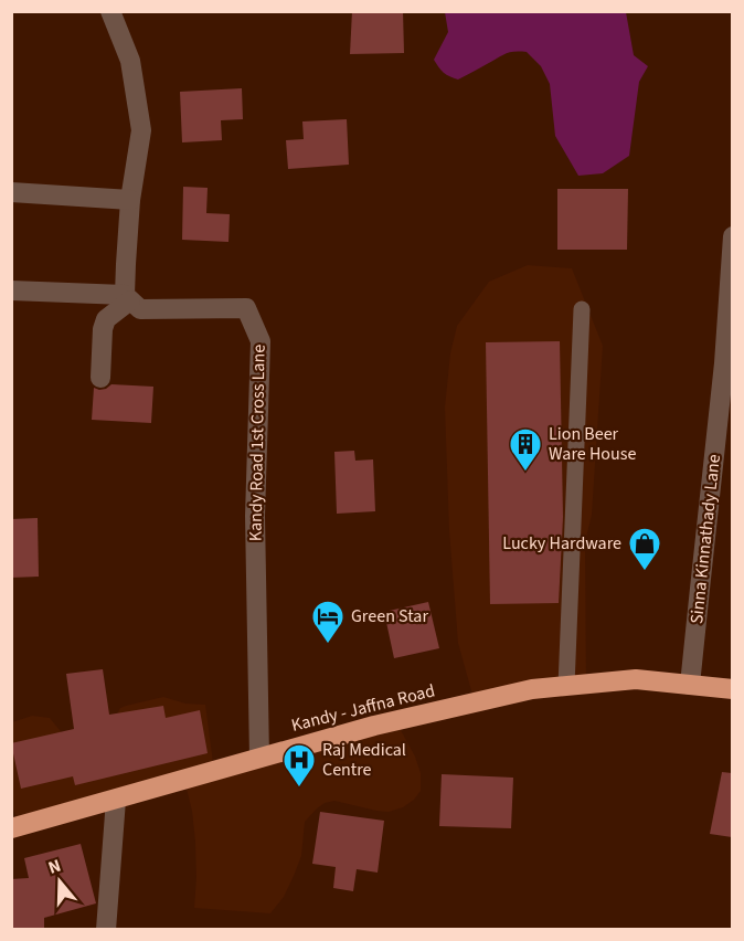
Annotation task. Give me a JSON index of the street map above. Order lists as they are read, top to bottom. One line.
{"streets":{"highway":["Kandy - Jaffna Road"],"street":["Kandy Road 1st Cross Lane","Sinna Kinnathady Lane"]},"crossings":[["Kandy Road 1st Cross Lane","Kandy - Jaffna Road"],["Sinna Kinnathady Lane","Kandy - Jaffna Road"]],"places":{"building":["Lion Beer Ware House"],"shop":["Lucky Hardware"],"hotel":["Green Star"],"hospital":["Raj Medical Centre"]},"north":"top"}
